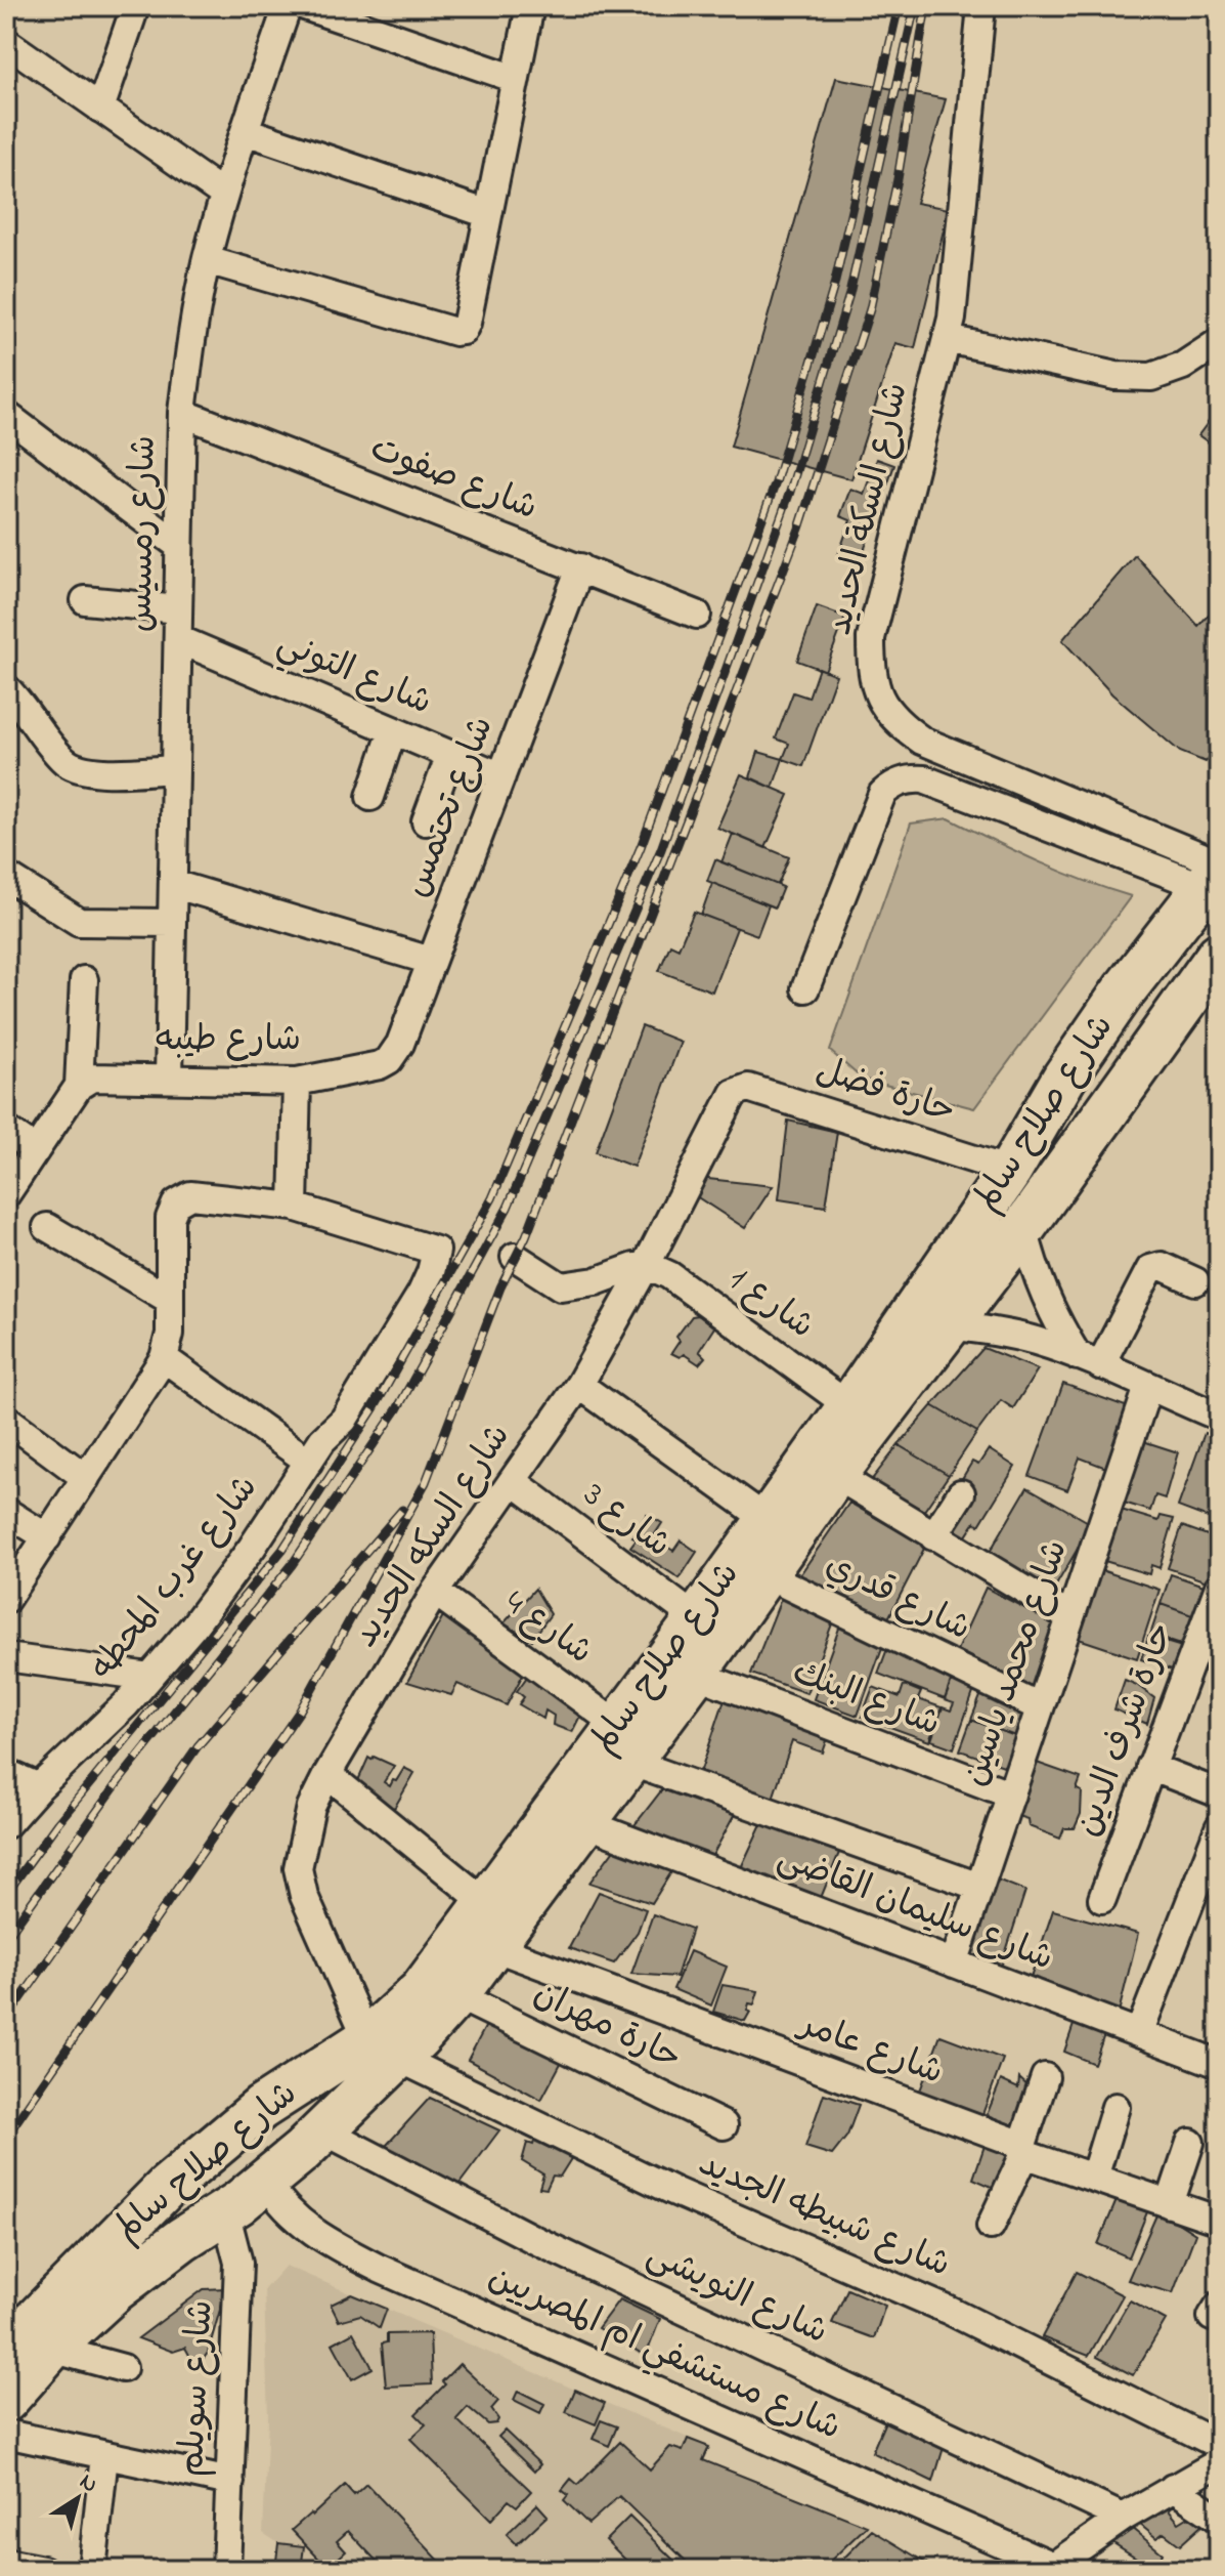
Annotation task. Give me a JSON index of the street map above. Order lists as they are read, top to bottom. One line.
{"streets":{"highway":["شارع صلاح سالم"],"street":["شارع صفوت","شارع السكة الحديد","شارع رمسيس","شارع التوني","شارع تحتمس","شارع طيبه","حارة فضل","شارع 1","شارع 3","شارع السكه الحديد","شارع غرب المحطه","شارع قدري","شارع 4","شارع محمد ياسين","شارع البنك","حارة شرف الدين","شارع سليمان القاضى","حارة مهران","شارع عامر","شارع شبيطه الجديد","شارع النويشى","شارع مستشفي ام المصريين","شارع سويلم"]},"crossings":[["شارع صفوت","شارع رمسيس"],["شارع صفوت","شارع تحتمس"],["شارع السكة الحديد","شارع صلاح سالم"],["شارع رمسيس","شارع التوني"],["شارع رمسيس","شارع طيبه"],["شارع التوني","شارع تحتمس"],["شارع تحتمس","شارع طيبه"],["حارة فضل","شارع صلاح سالم"],["حارة فضل","شارع السكه الحديد"],["شارع صلاح سالم","شارع 1"],["شارع صلاح سالم","شارع 3"],["شارع صلاح سالم","شارع السكه الحديد"],["شارع صلاح سالم","شارع قدري"],["شارع صلاح سالم","شارع 4"],["شارع صلاح سالم","شارع البنك"],["شارع صلاح سالم","شارع سليمان القاضى"],["شارع صلاح سالم","حارة مهران"],["شارع صلاح سالم","شارع عامر"],["شارع صلاح سالم","شارع شبيطه الجديد"],["شارع صلاح سالم","شارع النويشى"],["شارع صلاح سالم","شارع مستشفي ام المصريين"],["شارع صلاح سالم","شارع سويلم"],["شارع 1","شارع السكه الحديد"],["شارع 3","شارع السكه الحديد"],["شارع السكه الحديد","شارع 4"],["شارع السكه الحديد","شارع شبيطه الجديد"],["شارع قدري","شارع محمد ياسين"],["شارع 4","شارع محمد ياسين"],["شارع محمد ياسين","شارع البنك"],["شارع محمد ياسين","شارع سليمان القاضى"]],"north":"top right"}
